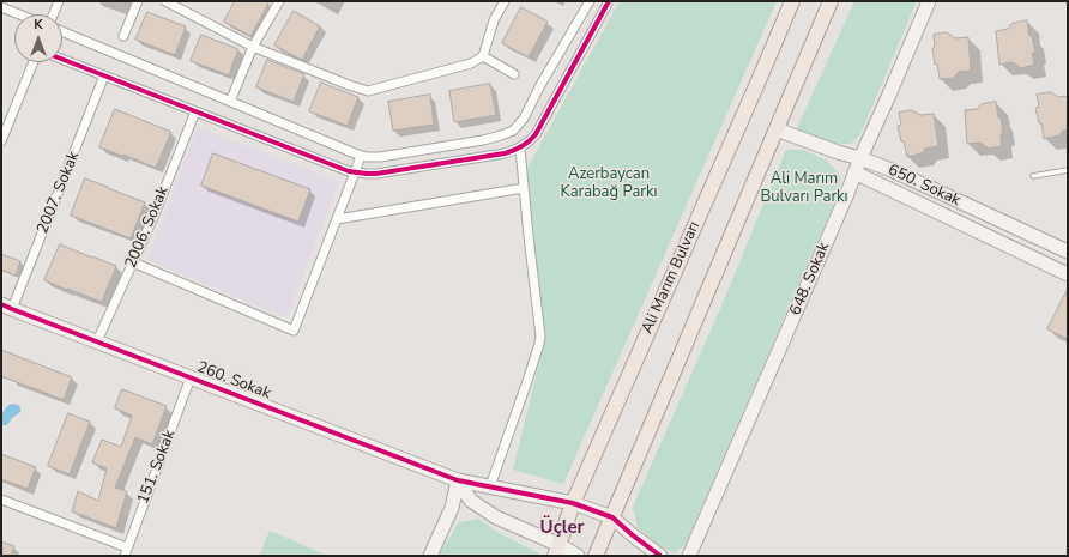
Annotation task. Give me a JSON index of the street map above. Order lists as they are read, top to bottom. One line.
{"streets":{"main road":["Ali Marım Bulvarı"],"street":["650. Sokak","2007. Sokak","2006. Sokak","648. Sokak","260. Sokak","151. Sokak"]},"crossings":[["650. Sokak","648. Sokak"],["2007. Sokak","260. Sokak"],["2006. Sokak","260. Sokak"],["Ali Marım Bulvarı","260. Sokak"],["260. Sokak","151. Sokak"]],"districts":["Üçler"],"parks":["Azerbaycan Karabağ Parkı","Ali Marım Bulvarı Parkı"],"north":"top"}
